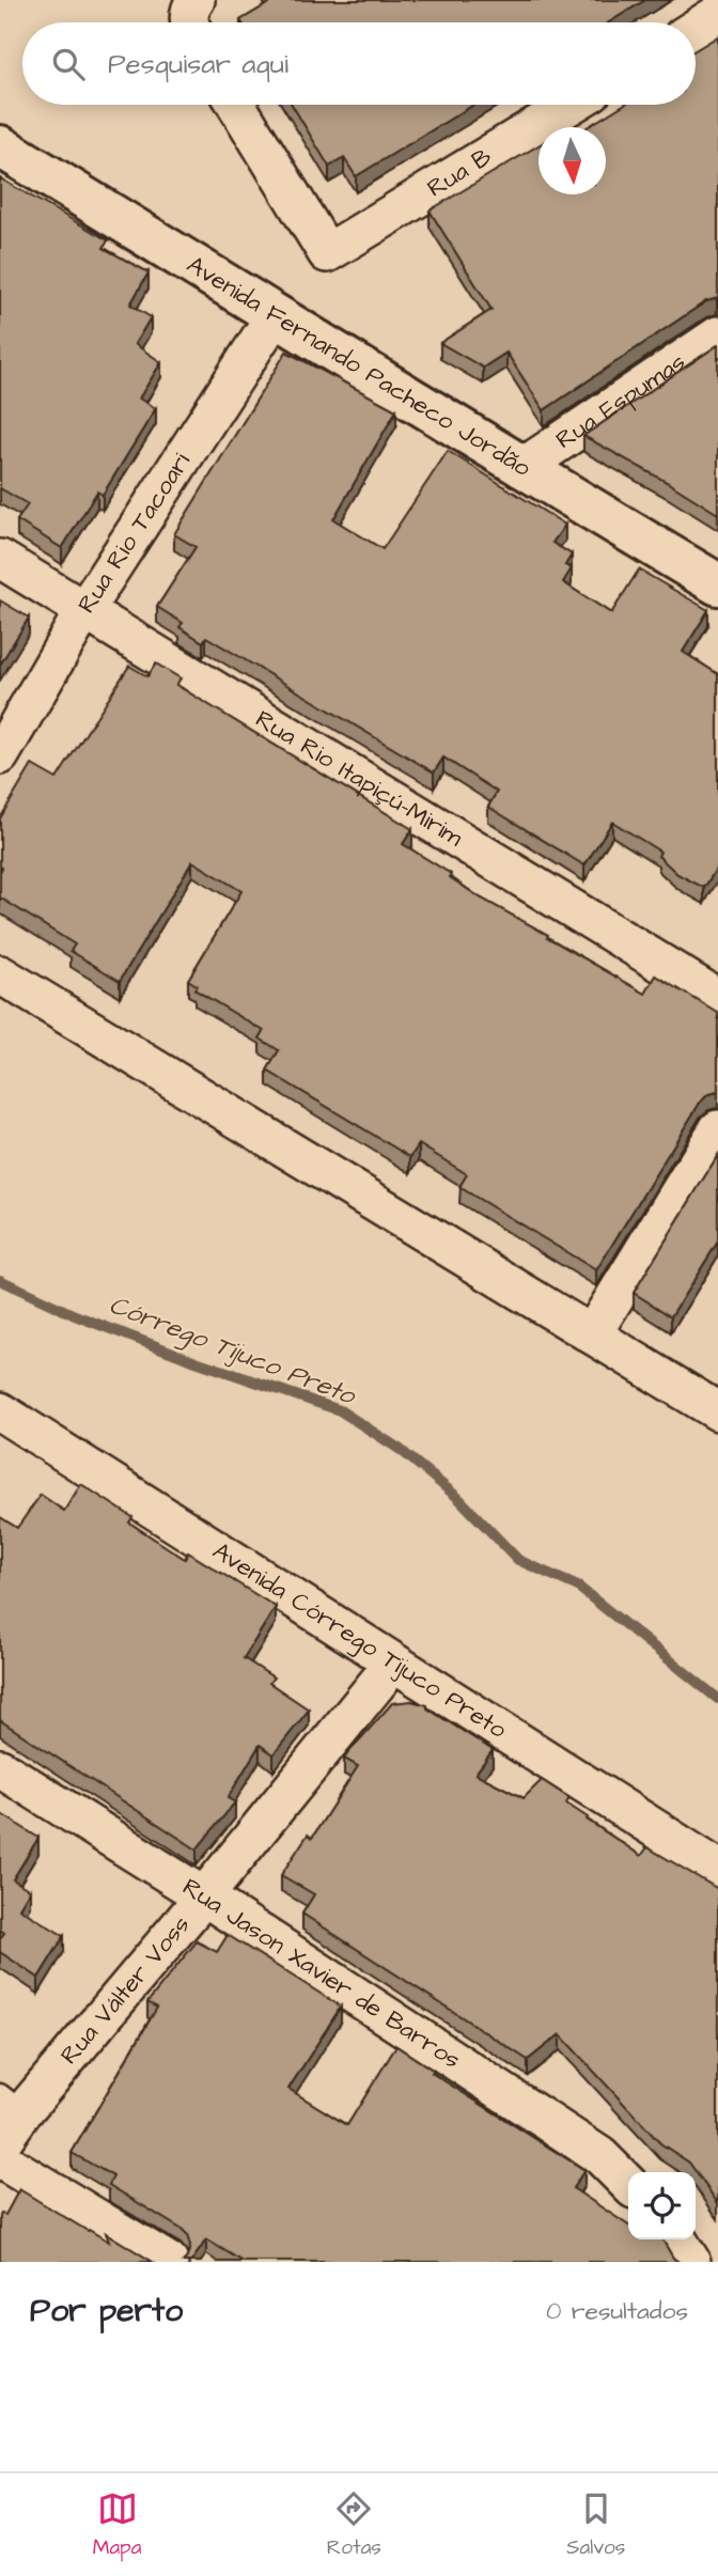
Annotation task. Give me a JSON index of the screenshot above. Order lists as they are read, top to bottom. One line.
{"streets":{"street":["Rua B","Avenida Fernando Pacheco Jordão","Rua Espumas","Rua Rio Tacoari","Rua Rio Itapiçú-Mirim","Avenida Córrego Tijuco Preto","Rua Jason Xavier de Barros","Rua Válter Voss"]},"crossings":[["Avenida Fernando Pacheco Jordão","Rua Espumas"],["Avenida Fernando Pacheco Jordão","Rua Rio Tacoari"],["Rua Rio Tacoari","Rua Rio Itapiçú-Mirim"],["Avenida Córrego Tijuco Preto","Rua Válter Voss"],["Rua Jason Xavier de Barros","Rua Válter Voss"]],"water":["Córrego Tijuco Preto"],"north":"bottom","page":{"search":"Pesquisar aqui","heading":["Por perto","0 resultados"],"nav":["Mapa","Rotas","Salvos"]}}
